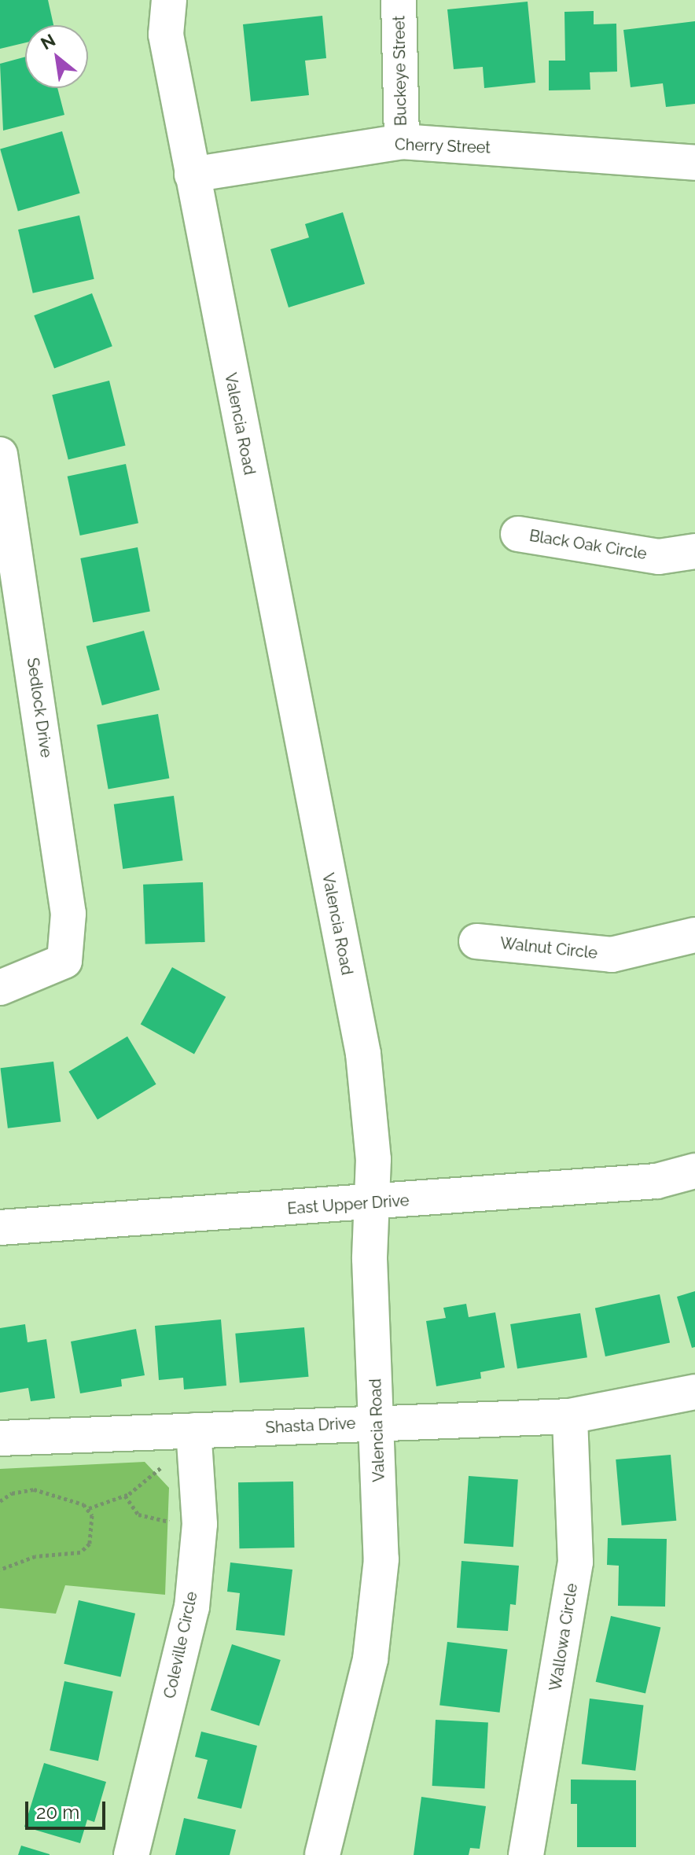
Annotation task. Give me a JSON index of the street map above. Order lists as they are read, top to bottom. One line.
{"streets":{"street":["Buckeye Street","Cherry Street","Valencia Road","Black Oak Circle","Sedlock Drive","Walnut Circle","East Upper Drive","Shasta Drive","Wallowa Circle","Coleville Circle"]},"crossings":[["Buckeye Street","Cherry Street"],["Cherry Street","Valencia Road"],["Valencia Road","East Upper Drive"],["Valencia Road","Shasta Drive"],["Shasta Drive","Wallowa Circle"],["Shasta Drive","Coleville Circle"]],"scale_bar":"20 m","north":"top left"}
